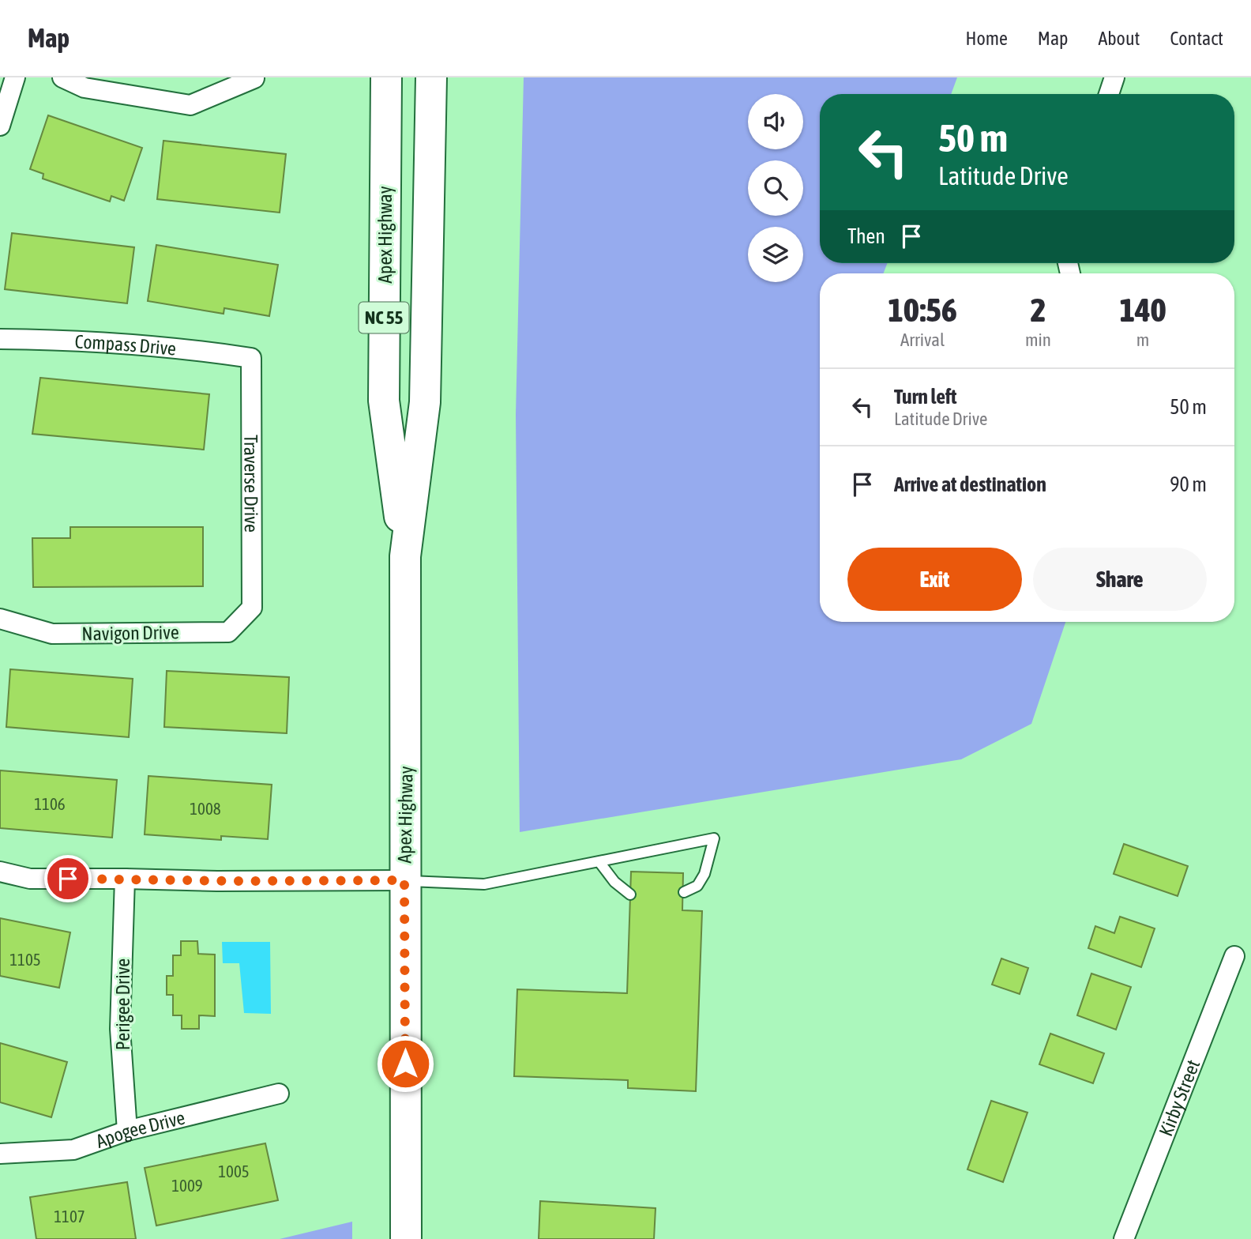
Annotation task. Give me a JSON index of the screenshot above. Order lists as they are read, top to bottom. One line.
{"streets":{"main road":["Apex Highway","NC 55"],"street":["Compass Drive","Traverse Drive","Navigon Drive","Perigee Drive","Kirby Street","Apogee Drive"]},"crossings":[["Compass Drive","Traverse Drive"],["Traverse Drive","Navigon Drive"],["Perigee Drive","Apogee Drive"]],"house_numbers":["1106","1008","1105","1005","1009","1107"],"page":{"header":"Map","nav":["Home","Map","About","Contact"],"turn":["50 m","Latitude Drive"],"then":"Then","eta":["10:56","Arrival","2","min","140","m"],"list":[{"name":"Turn left","note":"Latitude Drive","value":"50 m"},{"name":"Arrive at destination","value":"90 m"}],"buttons":["Exit","Share"]}}
